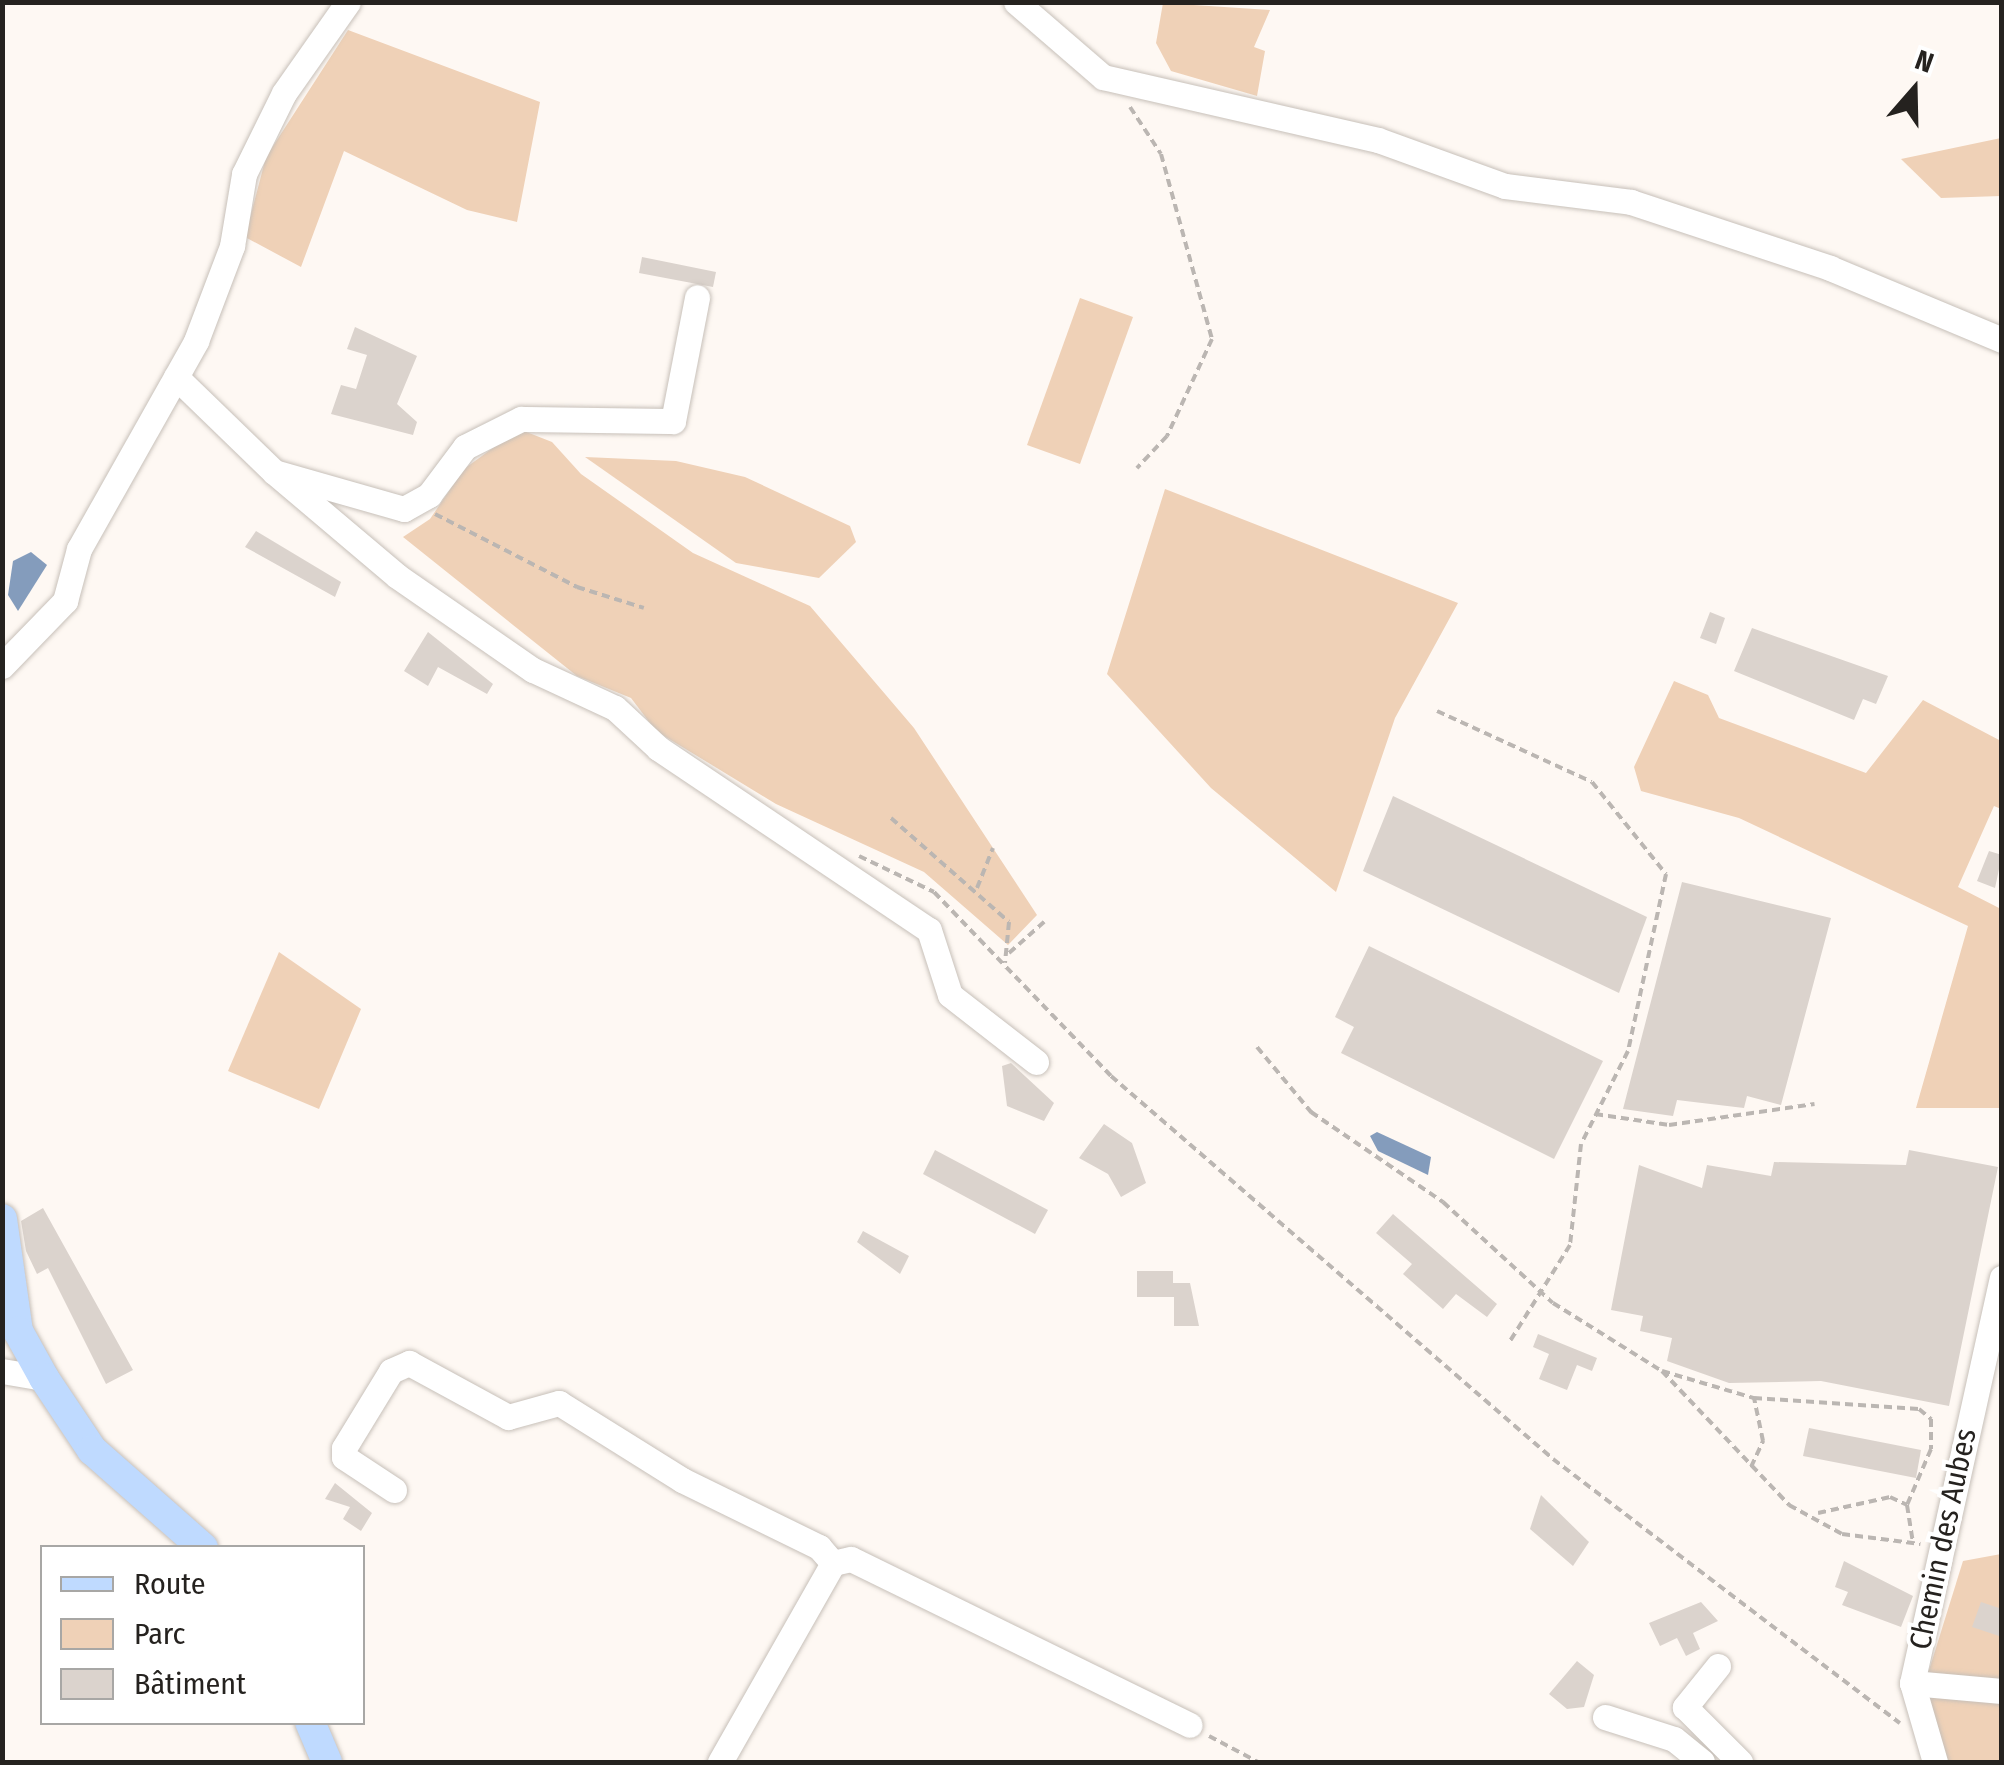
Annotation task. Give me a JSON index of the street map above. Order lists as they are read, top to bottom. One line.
{"streets":{"street":["Chemin des Aubes"]},"legend":["Route","Parc","Bâtiment"],"north":"top"}
